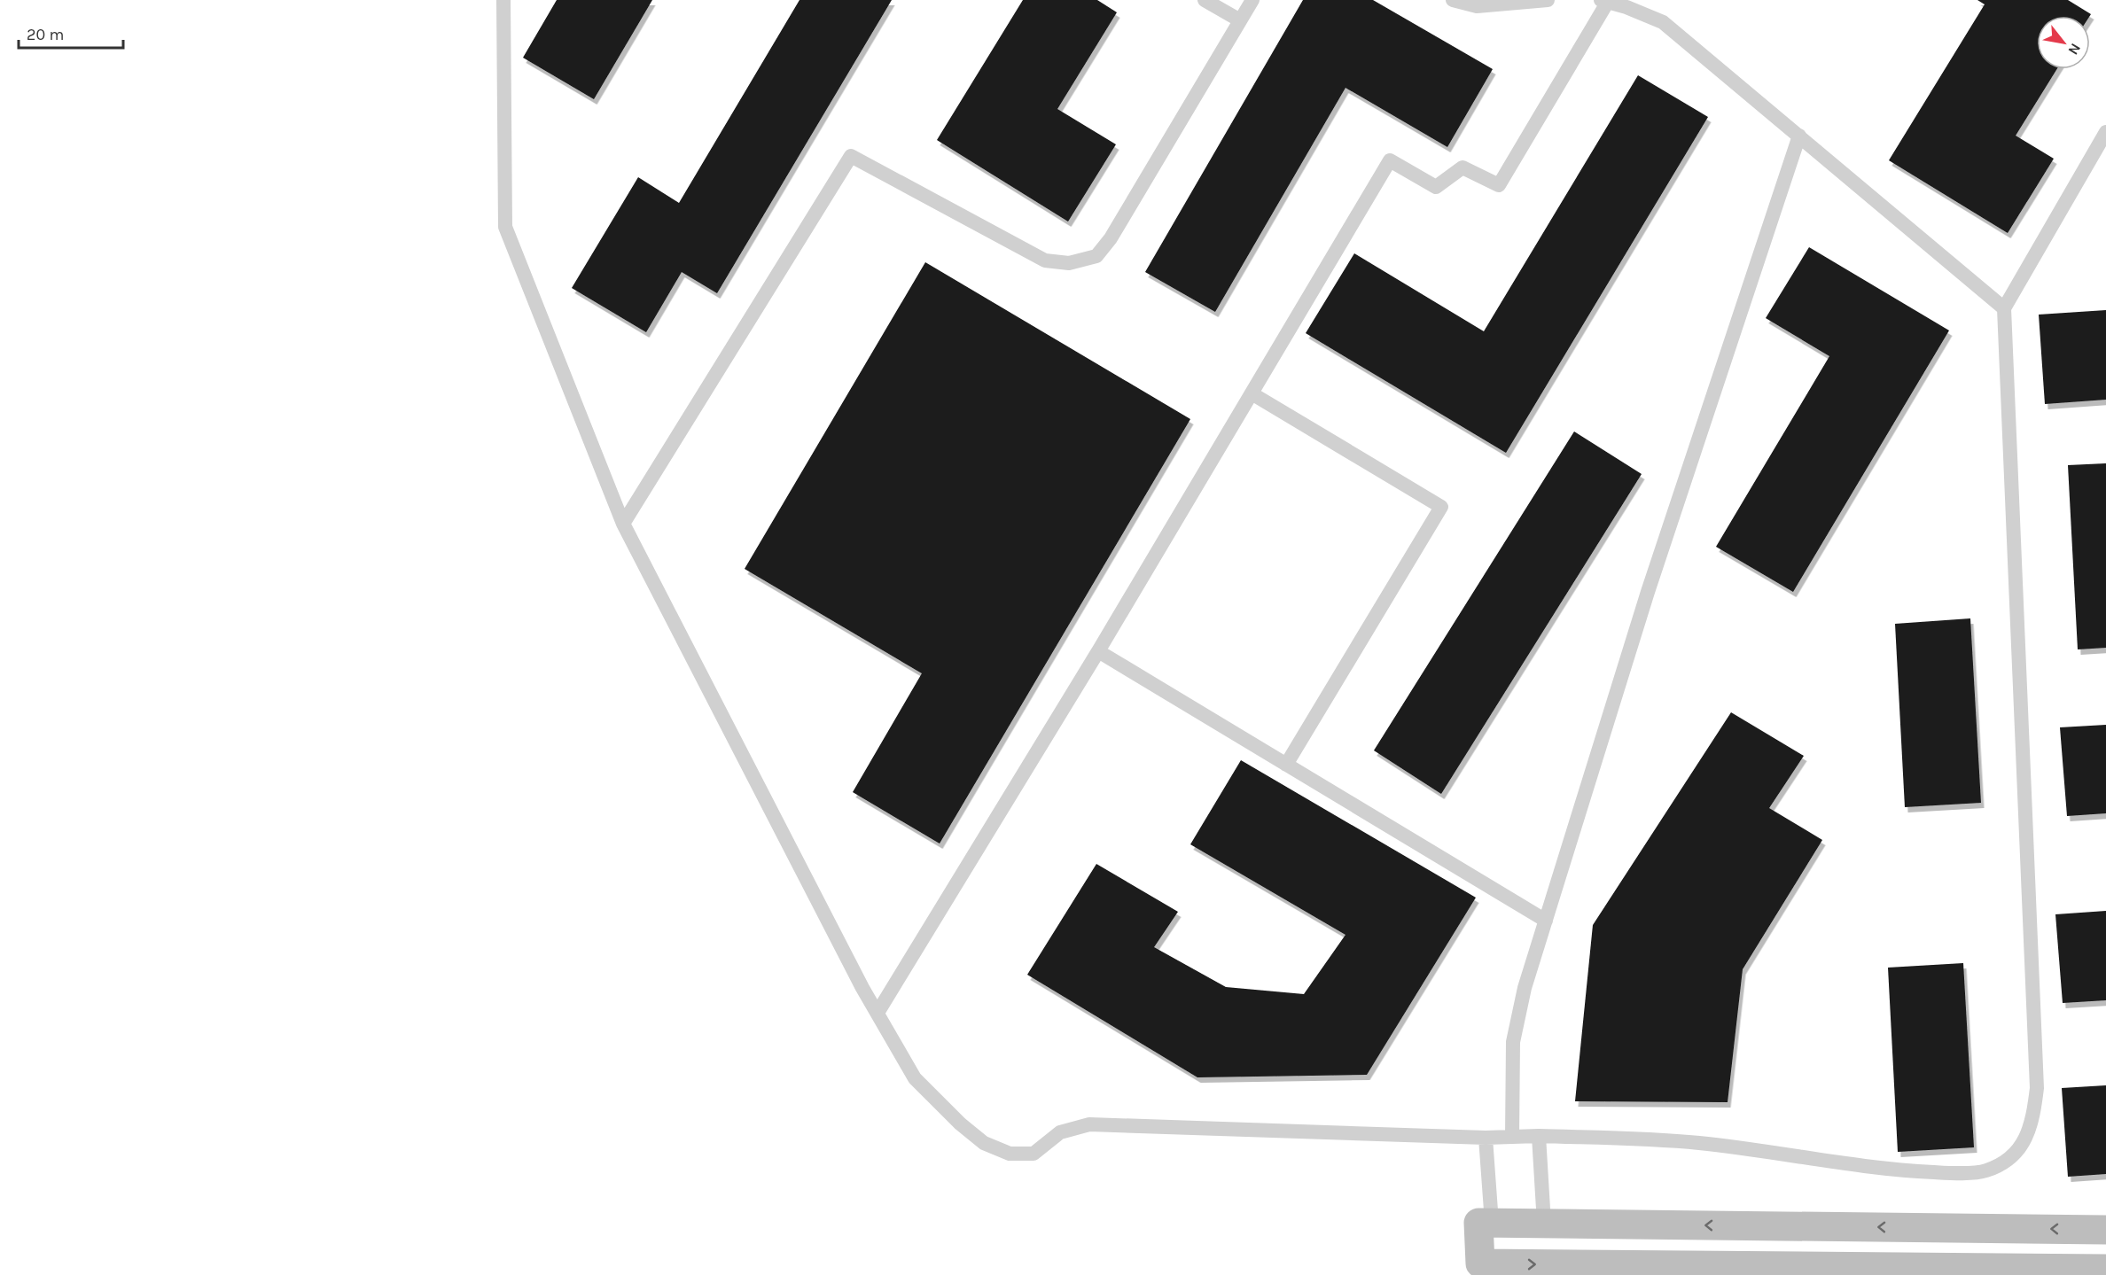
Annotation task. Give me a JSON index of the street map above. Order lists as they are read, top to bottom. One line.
{"scale_bar":"20 m","north":"bottom right"}
